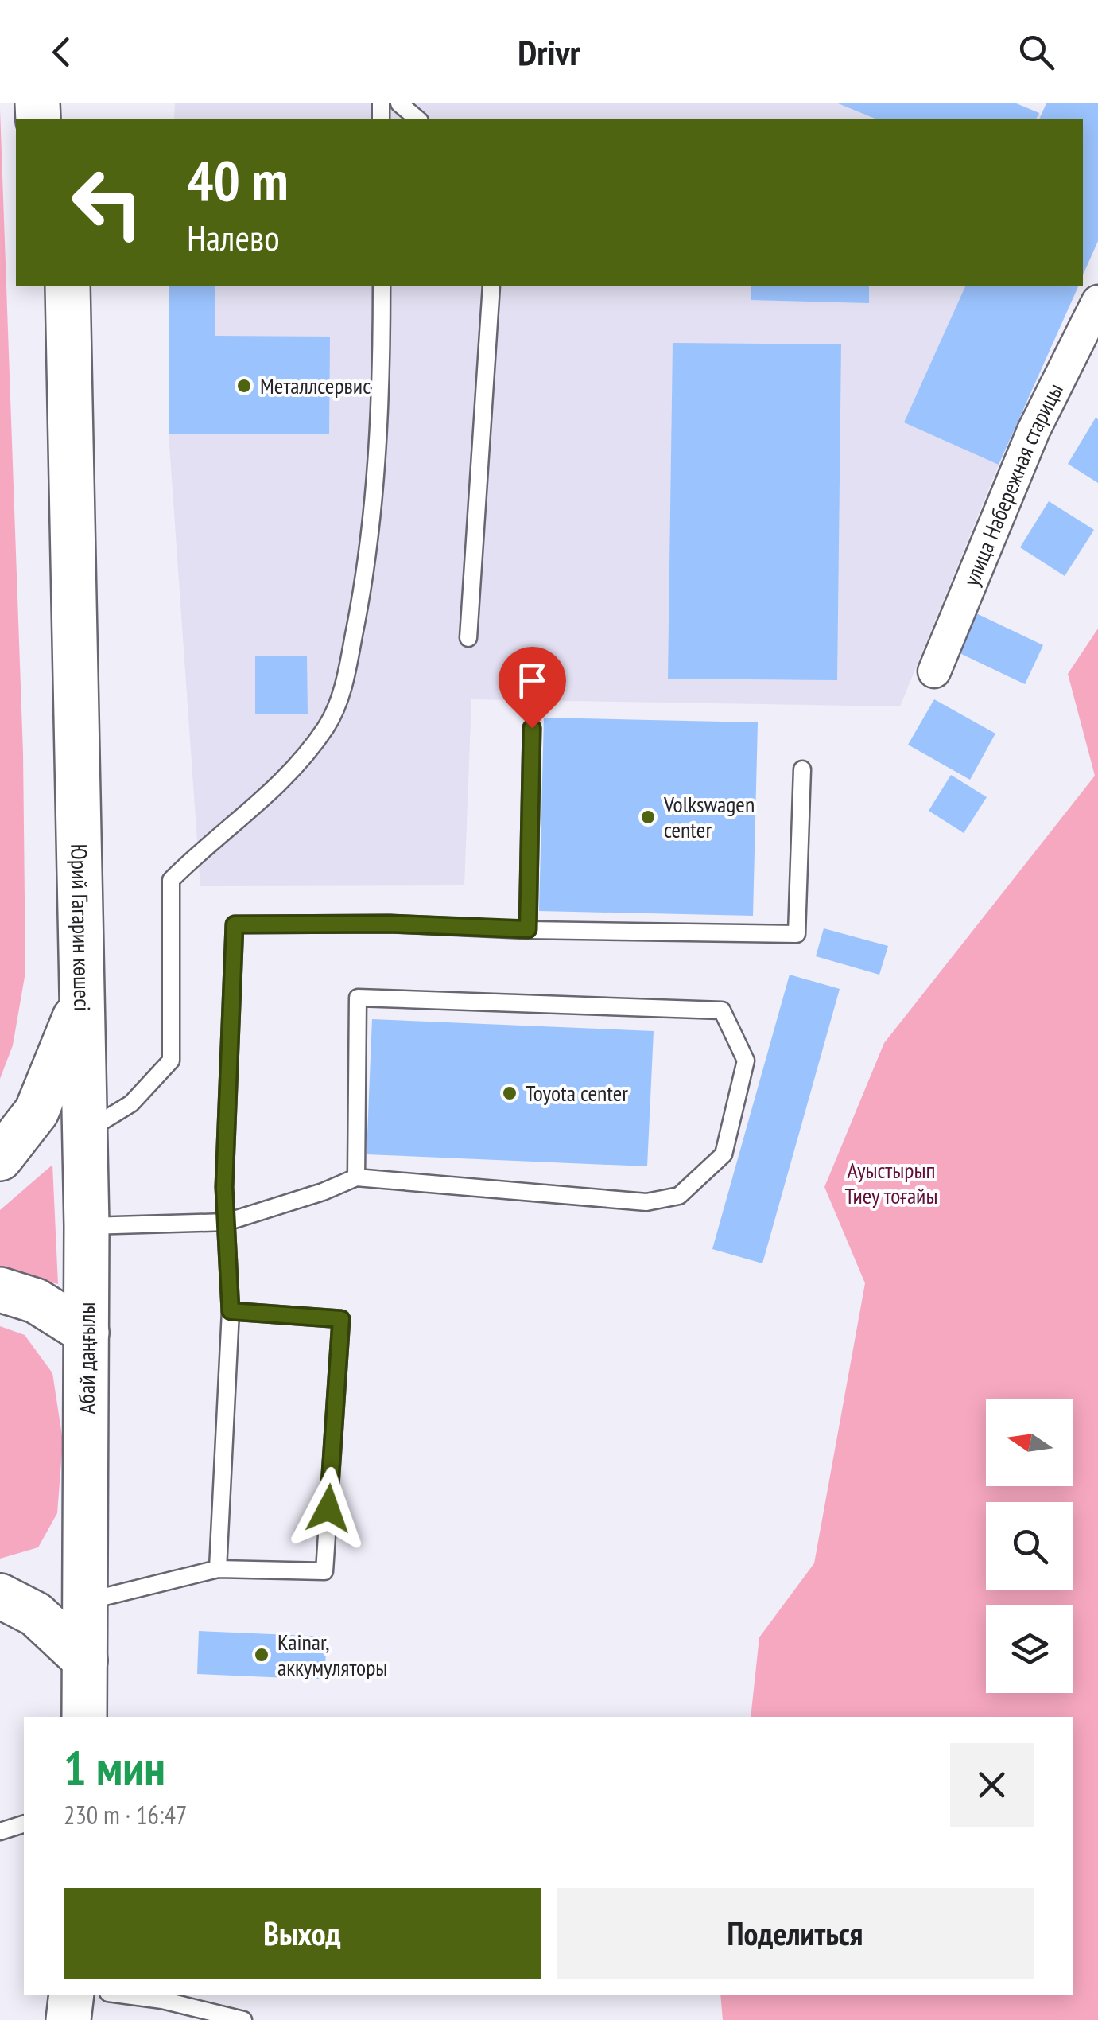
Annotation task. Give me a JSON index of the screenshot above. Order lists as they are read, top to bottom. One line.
{"streets":{"main road":["Юрий Гагарин көшесі","Абай даңғылы"],"street":["улица Набережная старицы"]},"crossings":[["Юрий Гагарин көшесі","Абай даңғылы"]],"parks":["Ауыстырып Тиеу тоғайы"],"places":["Металлсервис","Volkswagen center","Toyota center","Kainar, аккумуляторы"],"north":"left","page":{"header":"Drivr","turn":["40 m","Налево"],"heading":["1 мин","230 m · 16:47"],"buttons":["Выход","Поделиться"]}}
